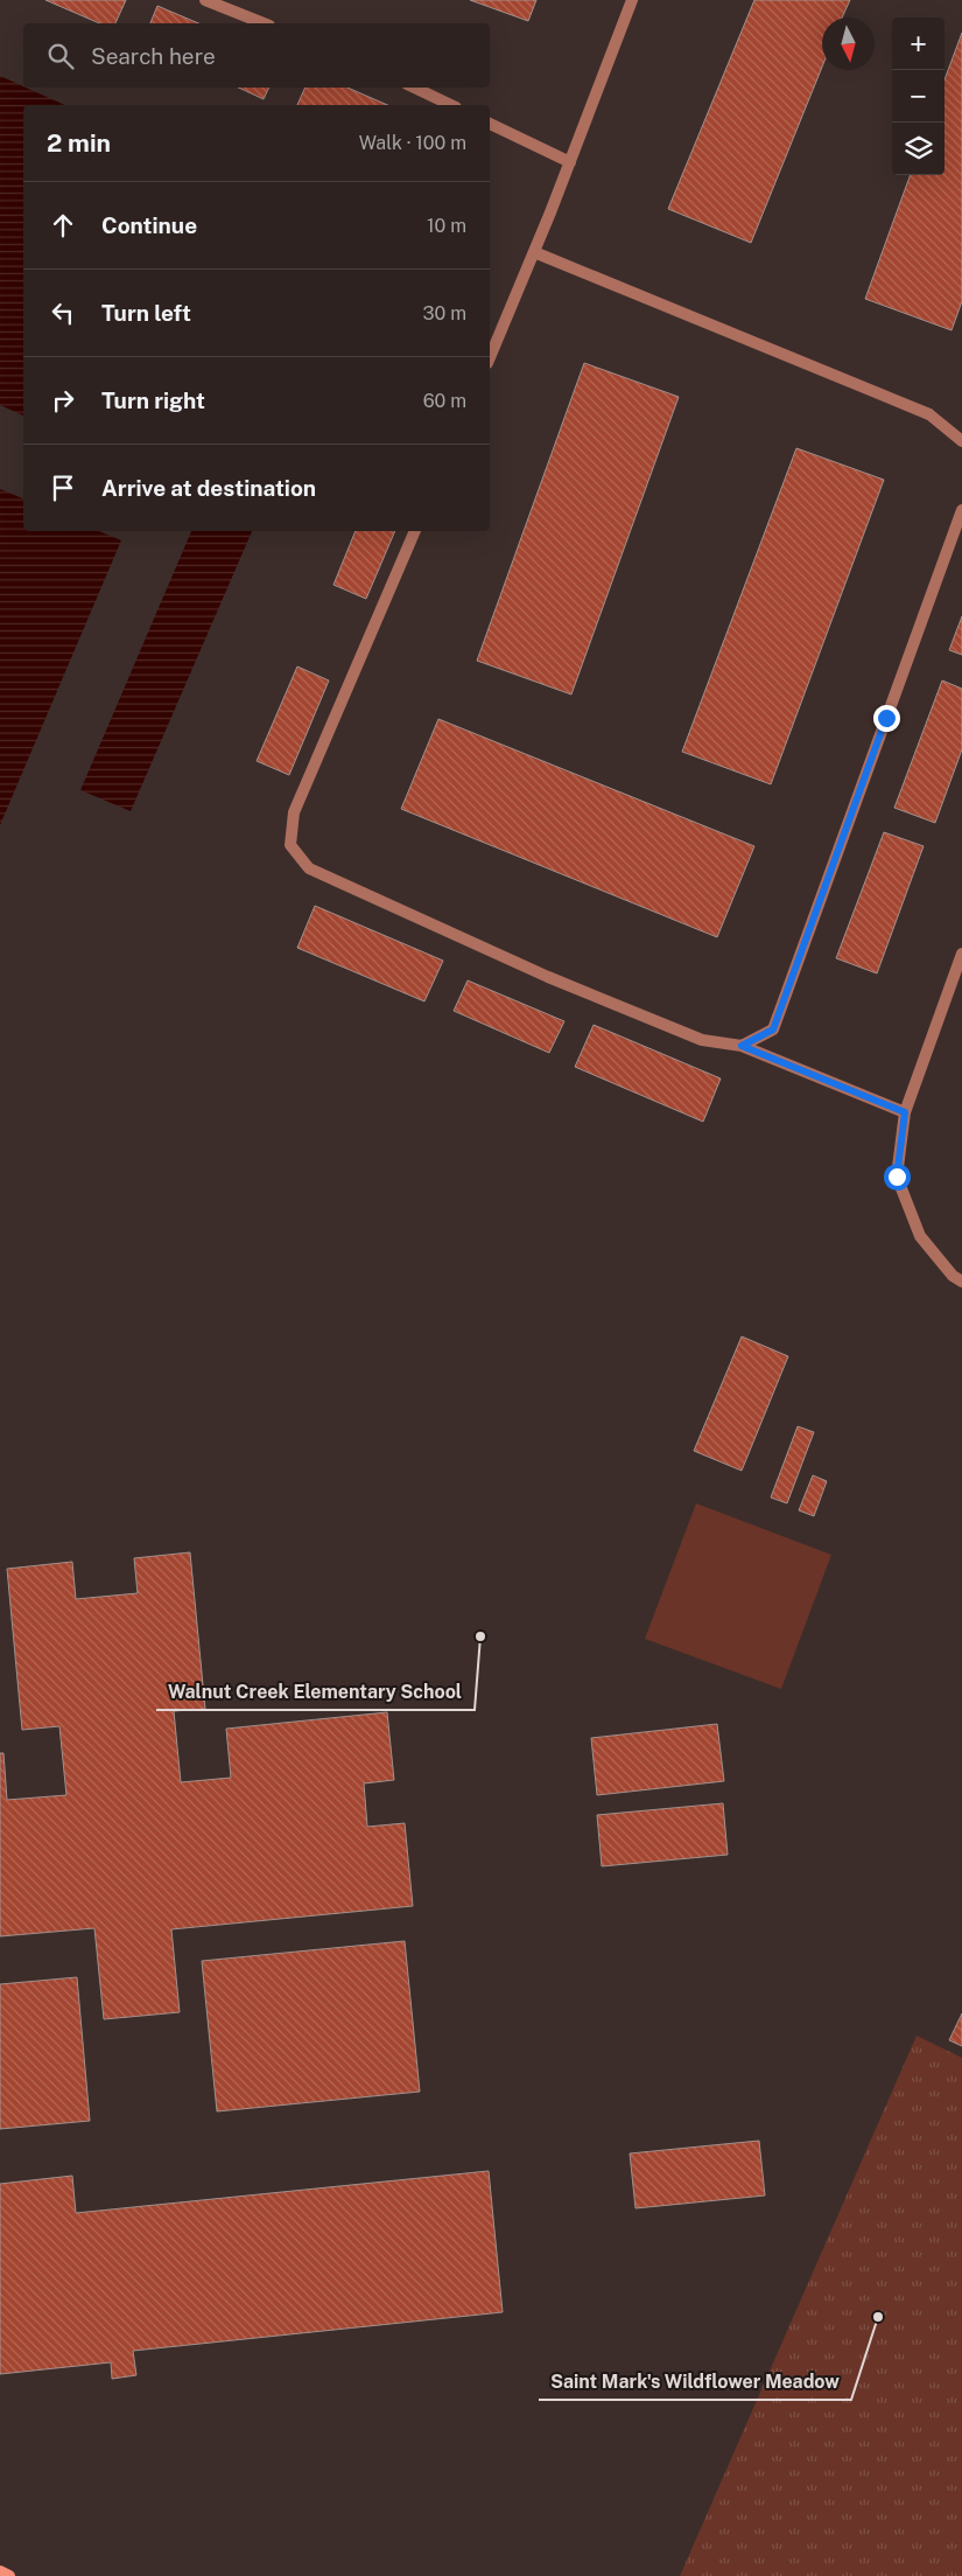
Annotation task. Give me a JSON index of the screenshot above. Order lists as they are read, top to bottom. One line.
{"places":["Walnut Creek Elementary School","Saint Mark's Wildflower Meadow"],"north":"bottom","page":{"map_buttons":["+","−"],"search":"Search here","heading":["2 min","Walk · 100 m"],"list":[["Continue","10 m"],["Turn left","30 m"],["Turn right","60 m"],"Arrive at destination"]}}
